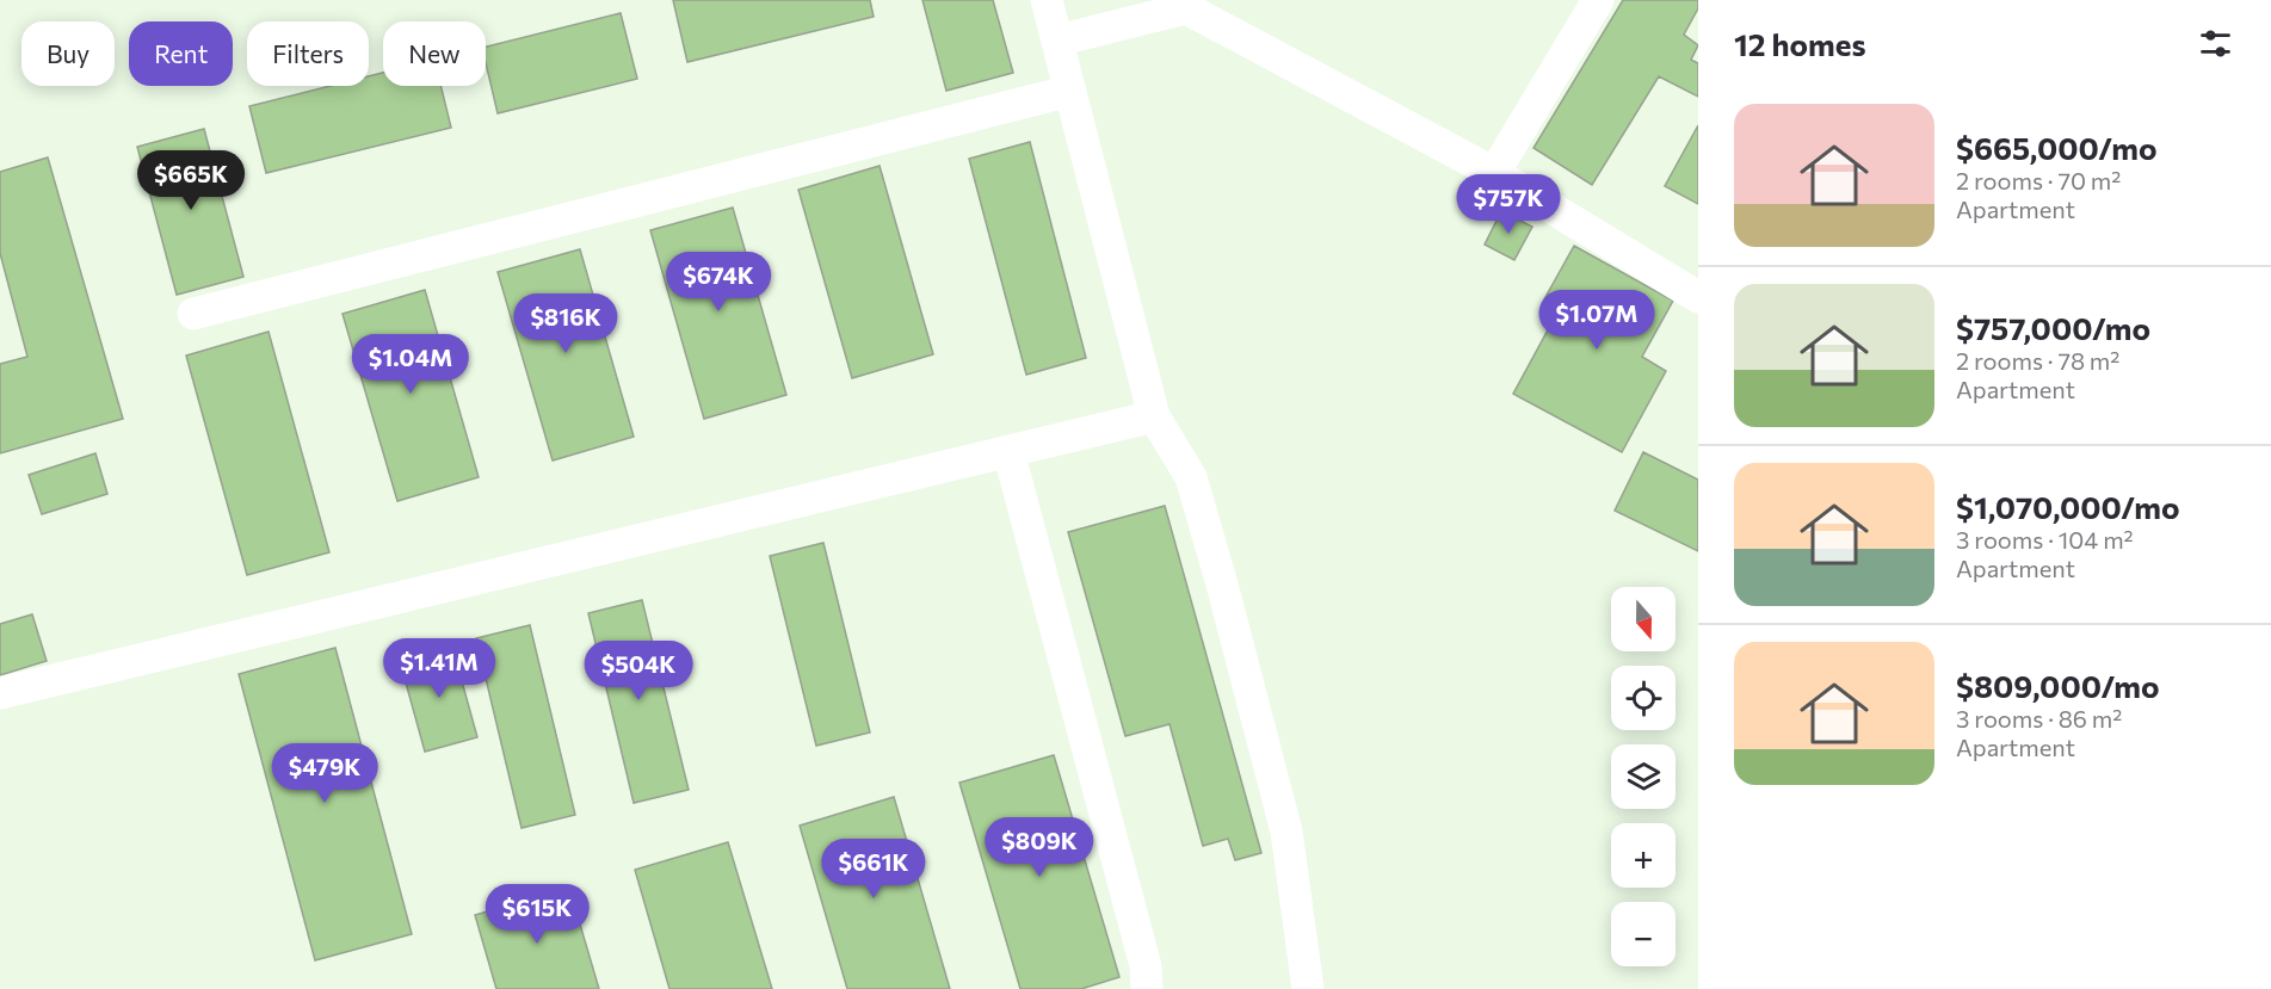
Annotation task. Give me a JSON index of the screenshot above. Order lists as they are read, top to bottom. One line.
{"north":"bottom","page":{"heading":"12 homes","chip":["Buy","Rent","Filters","New"],"list":[{"name":"$665,000/mo","note":"2 rooms · 70 m² · Apartment"},{"name":"$757,000/mo","note":"2 rooms · 78 m² · Apartment"},{"name":"$1,070,000/mo","note":"3 rooms · 104 m² · Apartment"},{"name":"$809,000/mo","note":"3 rooms · 86 m² · Apartment"}],"price":["$665K","$757K","$674K","$1.07M","$816K","$1.04M","$1.41M","$504K","$479K","$809K","$661K","$615K"],"map_buttons":["+","−"]}}
